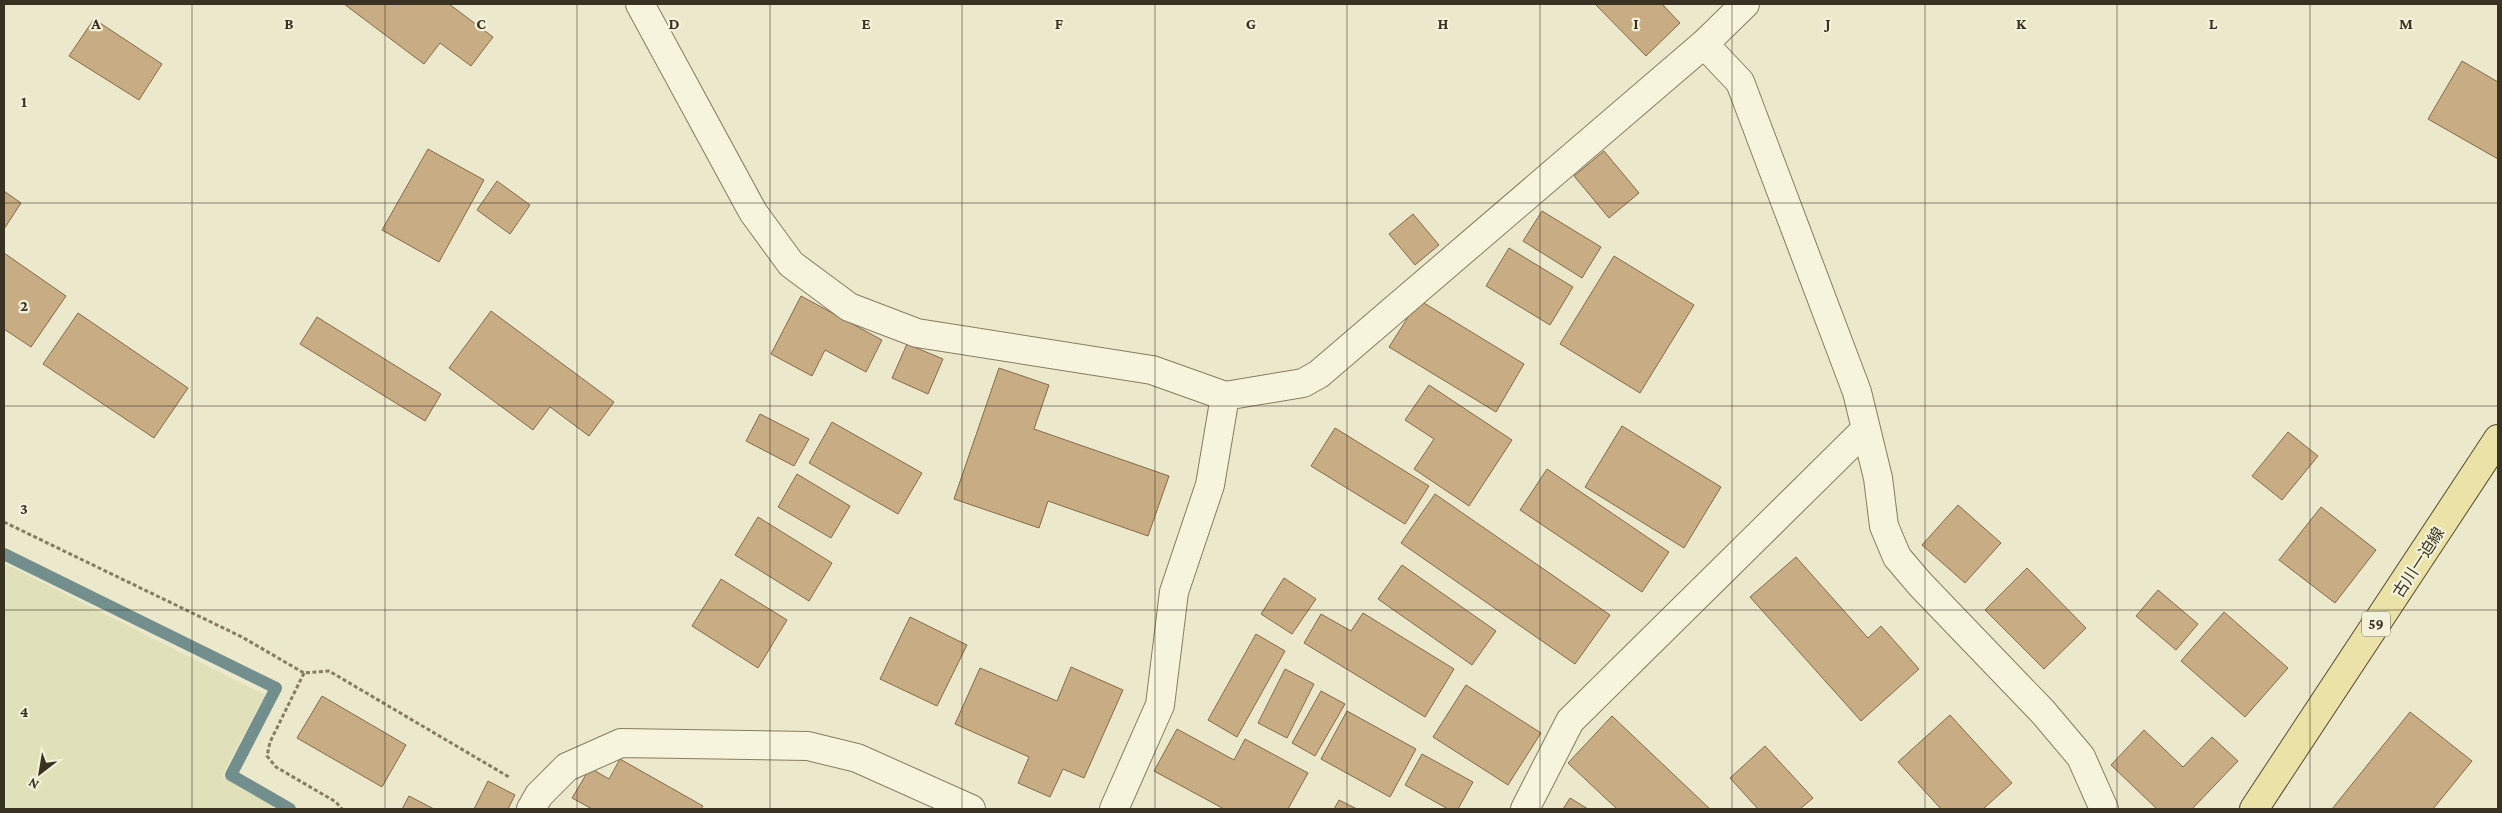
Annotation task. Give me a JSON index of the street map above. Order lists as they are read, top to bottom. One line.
{"streets":{"main road":["古川一迫線","59"]},"north":"bottom left","grid":{"columns":["A","B","C","D","E","F","G","H","I","J","K","L","M"],"rows":["1","2","3","4"]}}
